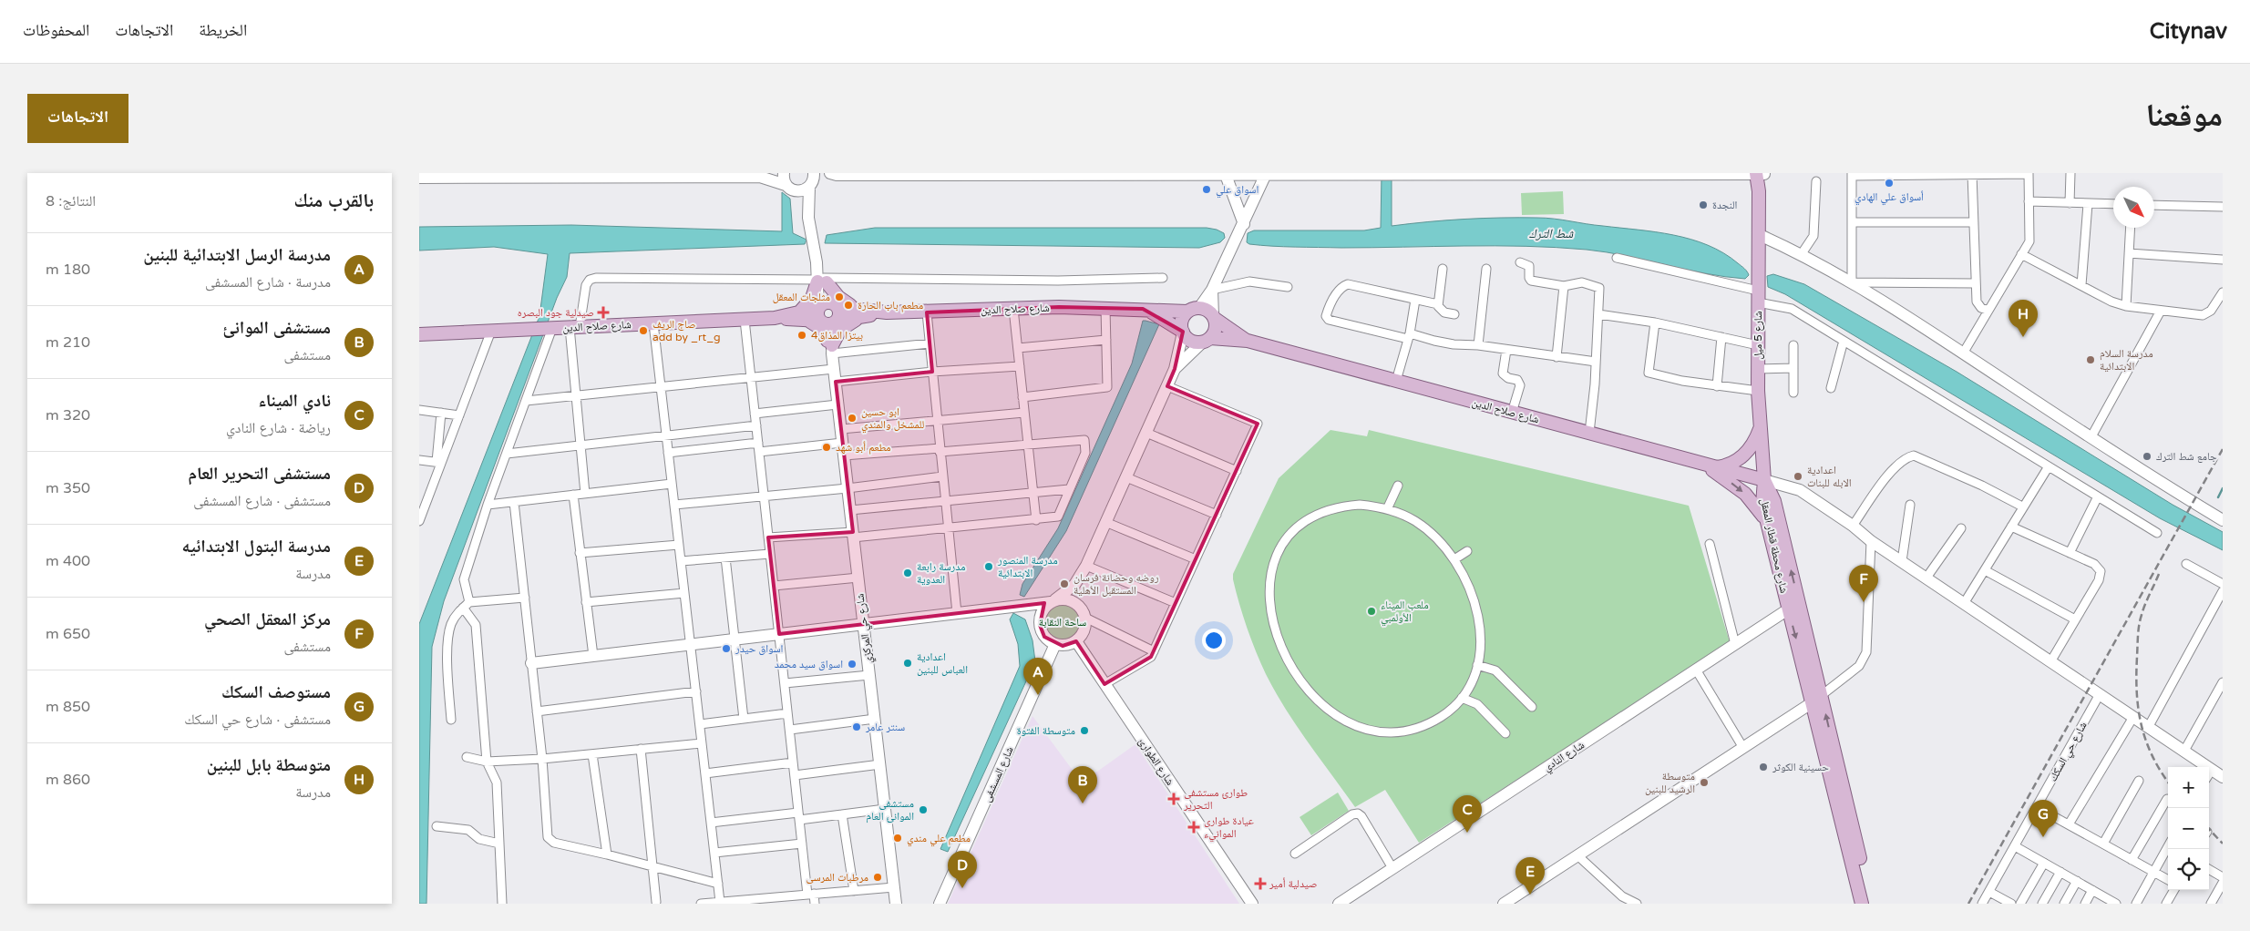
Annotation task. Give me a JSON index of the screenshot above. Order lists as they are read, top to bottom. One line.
{"streets":{"main road":["شارع صلاح الدين","شارع 5 ميل","شارع محطة قطار المعقل"],"street":["شارع حي المركزي","شارع حي السكك","شارع النادي","شارع الطوارئ","شارع المسشفى"]},"crossings":[["شارع صلاح الدين","شارع 5 ميل"],["شارع صلاح الدين","شارع محطة قطار المعقل"],["شارع صلاح الدين","شارع حي المركزي"],["شارع 5 ميل","شارع محطة قطار المعقل"],["شارع محطة قطار المعقل","شارع النادي"],["شارع الطوارئ","شارع المسشفى"]],"water":["شط الترك"],"parks":["ساحة النقابة"],"places":{"other":["أسواق علي الهادي","اسواق علي","النجدة","مثلجات المعقل","مطعم باب الحارة","صاج الريف add by _rt_g","بيتزا المذاق4","مدرسة السلام الابتدائية","ابو حسين للمشخل والمندي","مطعم أبو شهد","جامع شط الترك","اعدادية الابله للبنات","مدرسة المنصور الابتدائية","مدرسة رابعة العدوية","روضه وحضانة فرسان المستقبل الأهلية","ملعب الميناء الأولمبي","اسواق حيدر","اعدادية العباس للبنين","اسواق سيد محمد","سنتر عامر","متوسطة الفتوة","حسينية الكوثر","متوسطة الرشيد للبنين","مستشفى الموانئ العام","مطعم علي مندي","مرطبات المرسى"],"health":["صيدلية جود البصره","طوارئ مستشفى التحرير","عيادة طوارى الموانيء","صيدلية أمير"]},"north":"bottom right","page":{"header":"Citynav","nav":["الخريطة","الاتجاهات","المحفوظات"],"title":"موقعنا","buttons":"الاتجاهات","heading":["بالقرب منك","النتائج: 8"],"list":[{"mark":"A","name":"مدرسة الرسل الابتدائية للبنين","note":"مدرسة · شارع المسشفى","value":"180 m"},{"mark":"B","name":"مستشفى الموانئ","note":"مستشفى","value":"210 m"},{"mark":"C","name":"نادي الميناء","note":"رياضة · شارع النادي","value":"320 m"},{"mark":"D","name":"مستشفى التحرير العام","note":"مستشفى · شارع المسشفى","value":"350 m"},{"mark":"E","name":"مدرسة البتول الابتدائيه","note":"مدرسة","value":"400 m"},{"mark":"F","name":"مركز المعقل الصحي","note":"مستشفى","value":"650 m"},{"mark":"G","name":"مستوصف السكك","note":"مستشفى · شارع حي السكك","value":"850 m"},{"mark":"H","name":"متوسطة بابل للبنين","note":"مدرسة","value":"860 m"}],"pins":["H","F","A","B","C","G","D","E"],"map_buttons":["+","−"]}}
